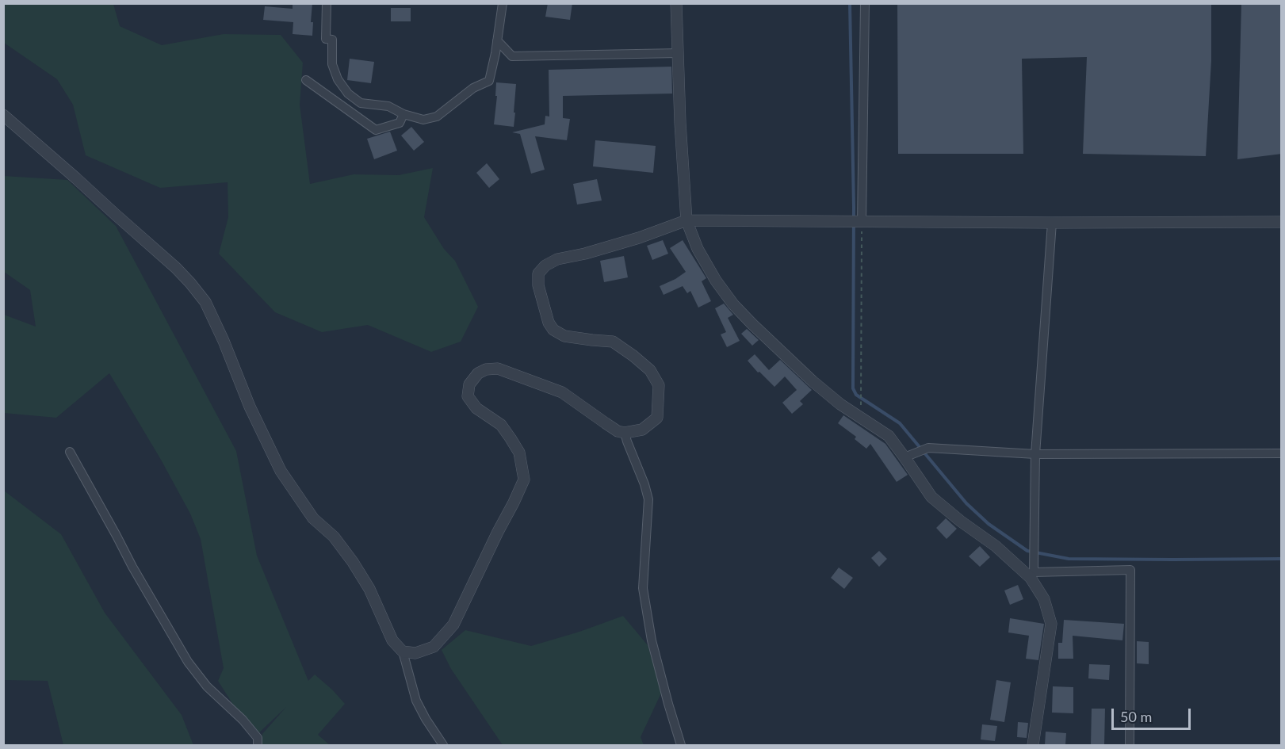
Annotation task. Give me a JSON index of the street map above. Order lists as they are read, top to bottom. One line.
{"scale_bar":"50 m"}
